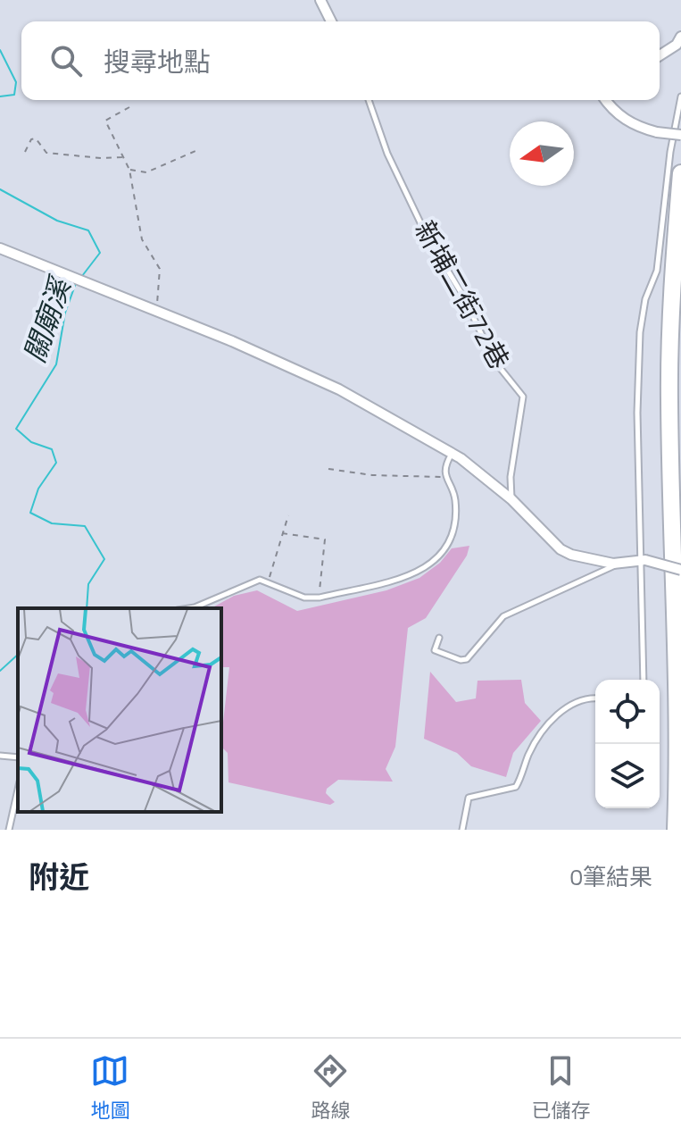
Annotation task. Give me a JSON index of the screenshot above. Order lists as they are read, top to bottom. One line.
{"streets":{"lane":["新埔二街72巷"]},"water":["關廟溪"],"north":"left","page":{"search":"搜尋地點","heading":["附近","0筆結果"],"nav":["地圖","路線","已儲存"]}}
